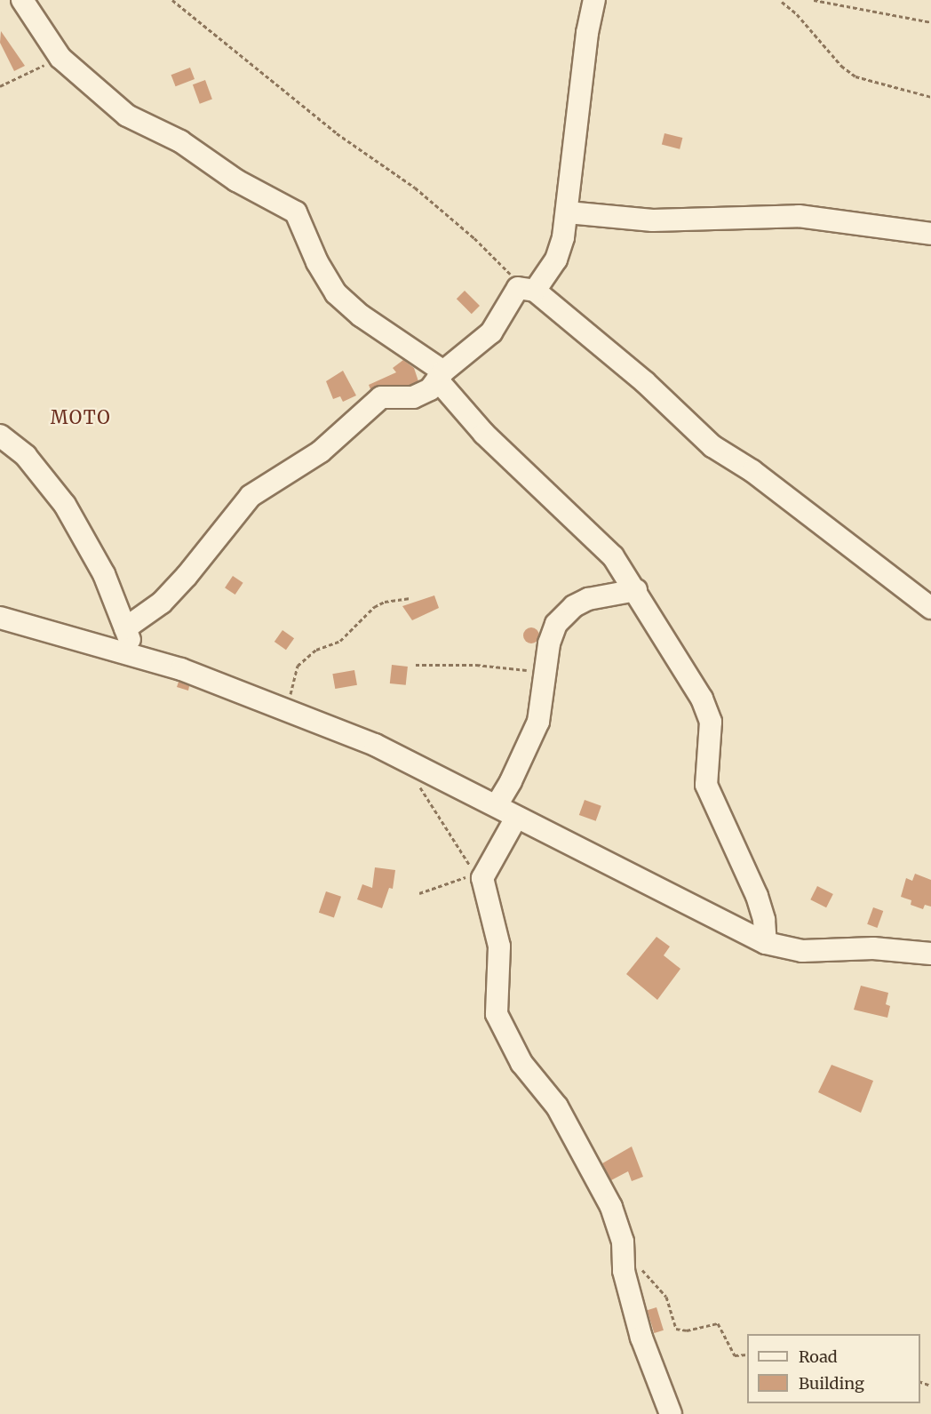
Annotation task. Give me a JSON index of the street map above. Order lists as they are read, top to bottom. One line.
{"districts":["MOTO"],"legend":["Road","Building"]}
